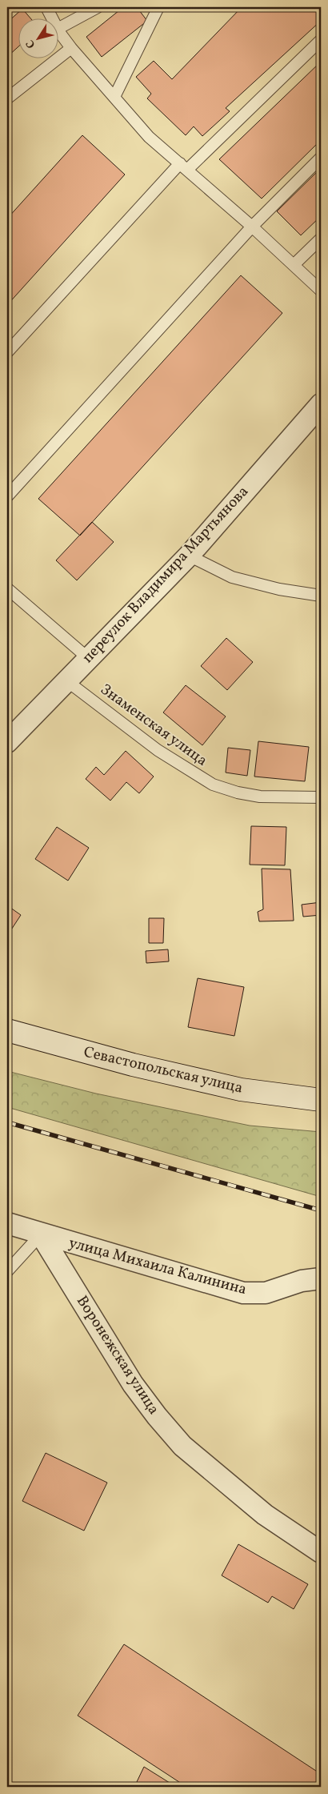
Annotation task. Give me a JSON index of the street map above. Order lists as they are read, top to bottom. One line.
{"streets":{"street":["переулок Владимира Мартьянова","Севастопольская улица","улица Михаила Калинина","Воронежская улица"],"lane":["Знаменская улица"]},"crossings":[["переулок Владимира Мартьянова","Знаменская улица"],["улица Михаила Калинина","Воронежская улица"]],"north":"bottom left"}
